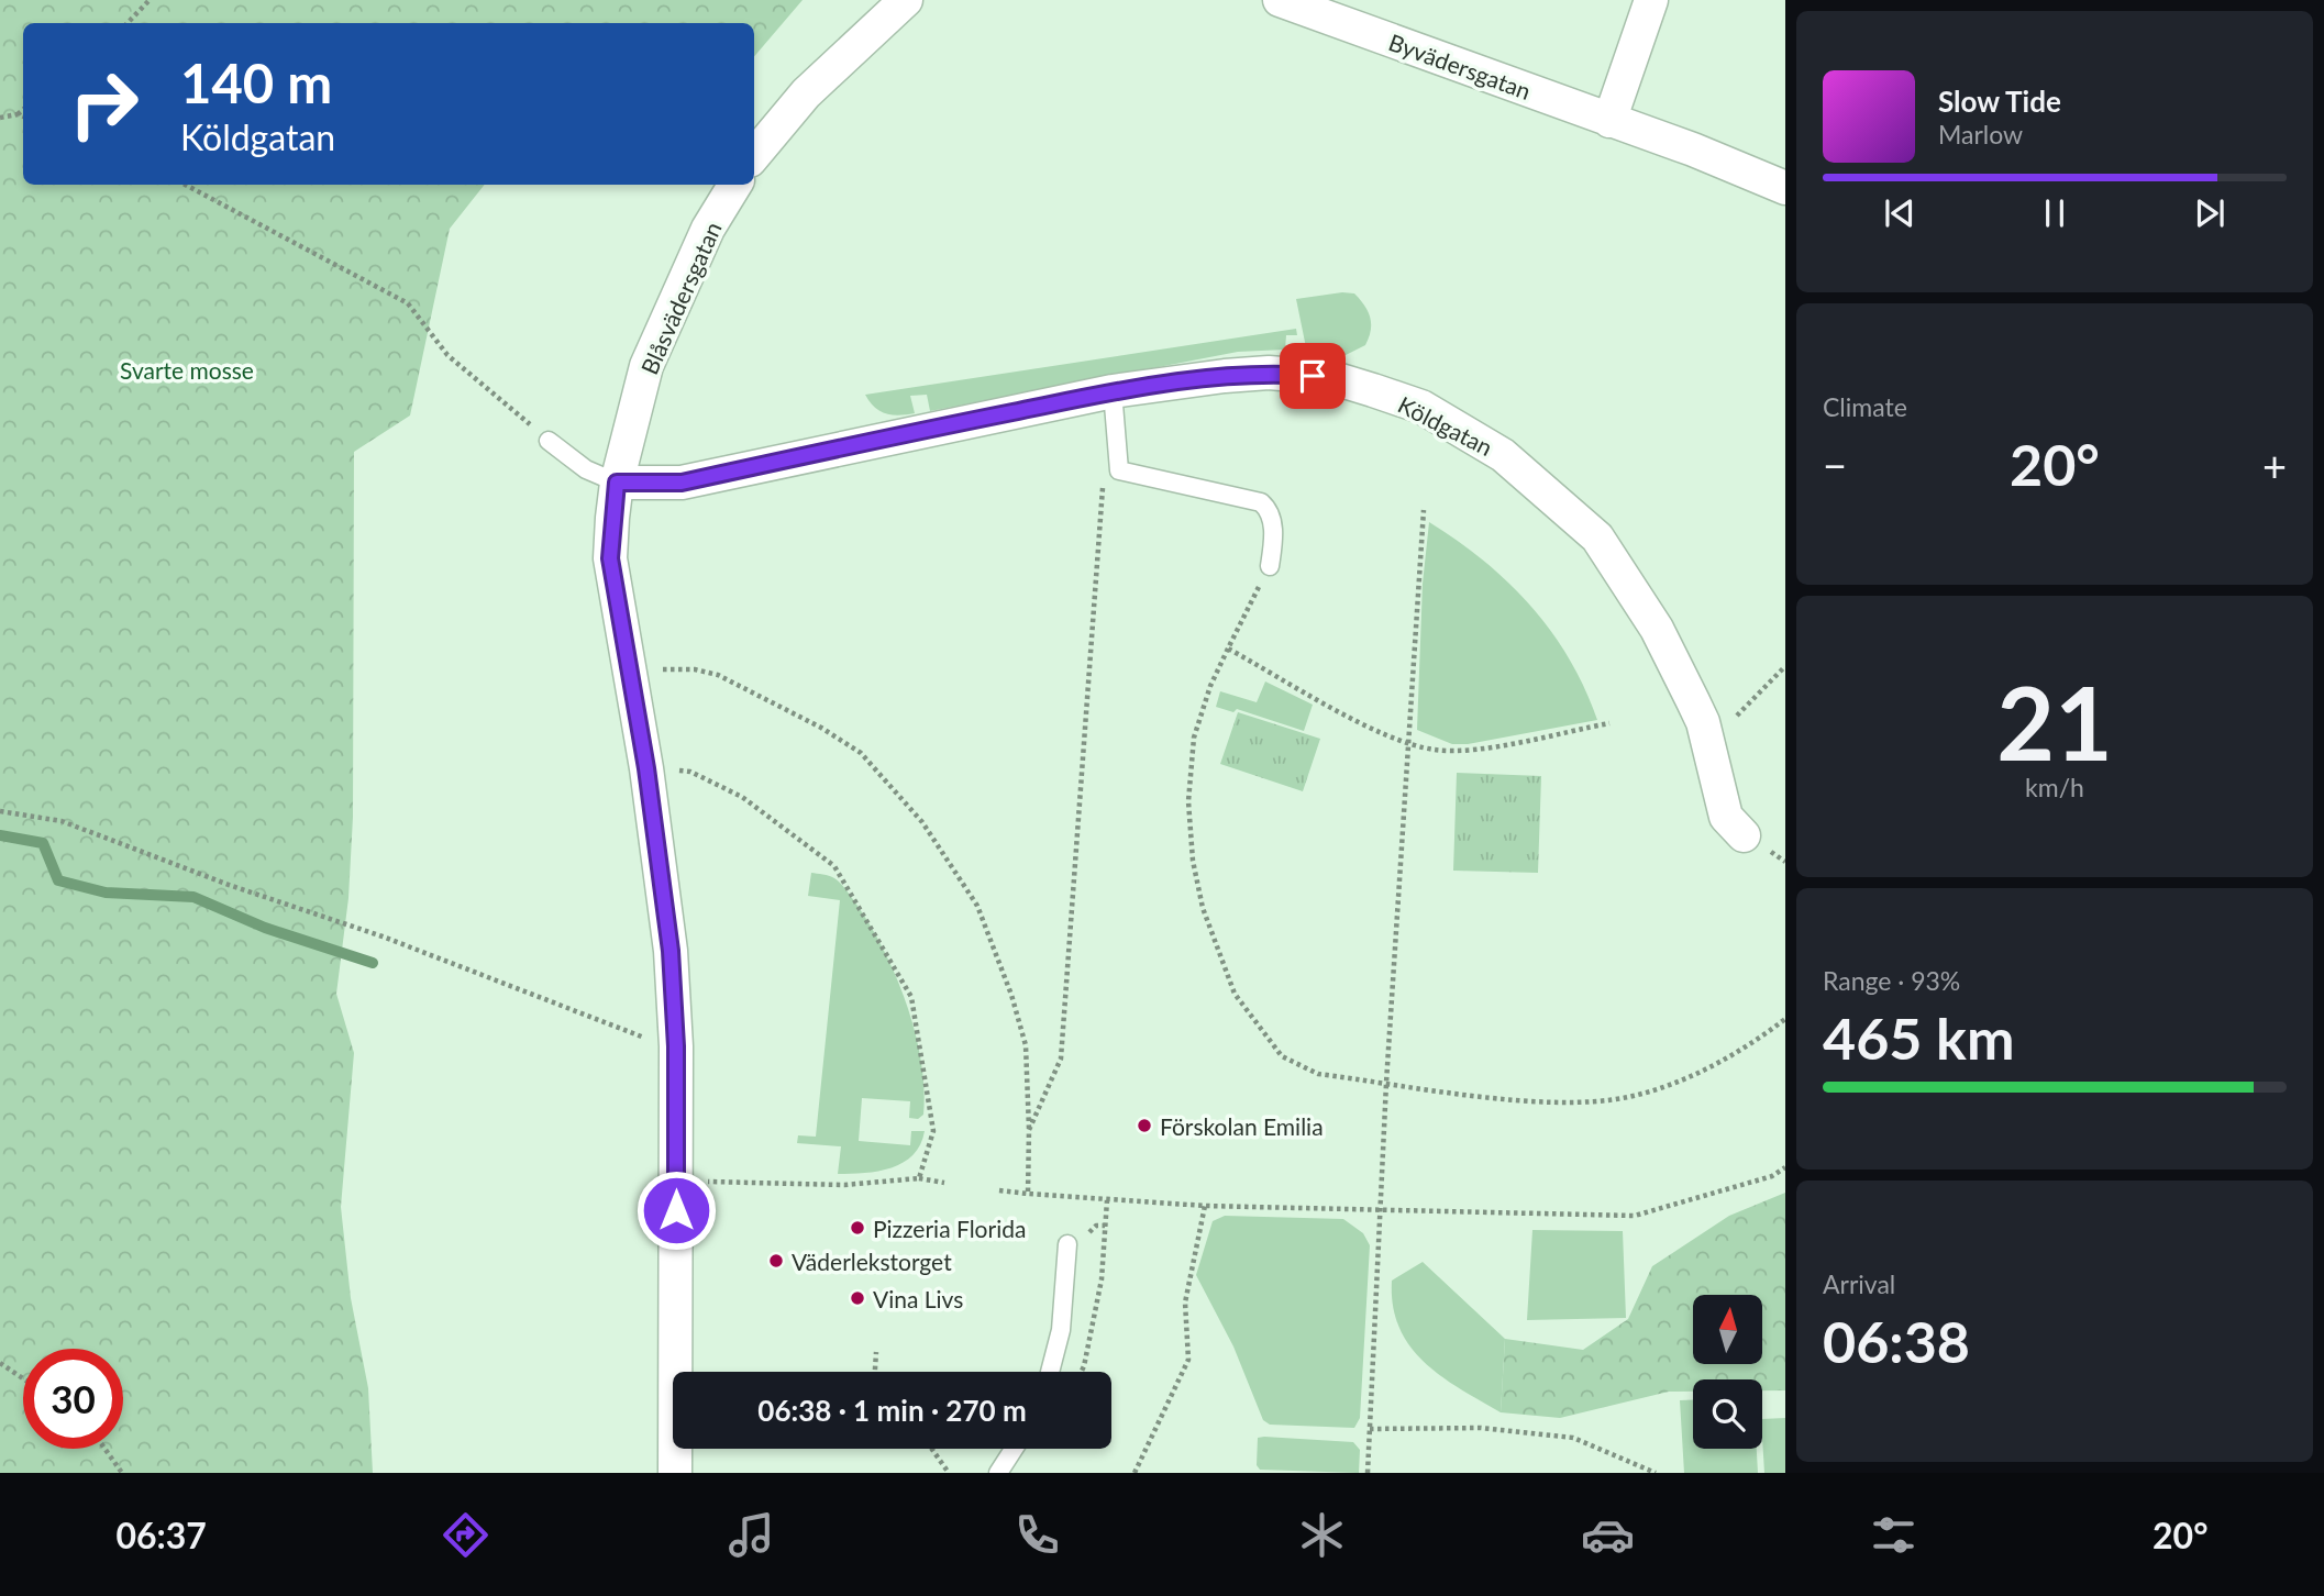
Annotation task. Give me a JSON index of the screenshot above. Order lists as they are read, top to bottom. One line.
{"streets":{"street":["Byvädersgatan","Blåsvädersgatan","Köldgatan"]},"crossings":[["Blåsvädersgatan","Köldgatan"]],"parks":["Svarte mosse"],"places":["Förskolan Emilia","Pizzeria Florida","Väderlekstorget","Vina Livs"],"north":"top","page":{"turn":["140 m","Köldgatan"],"song":["Slow Tide","Marlow"],"tile":["Climate",["21","km/h"],["Range · 93%","465 km"],["Arrival","06:38"]],"heat":["−","20°","+"],"limit":"30","trip":"06:38 · 1 min · 270 m","tabs":["06:37","20°"]}}
